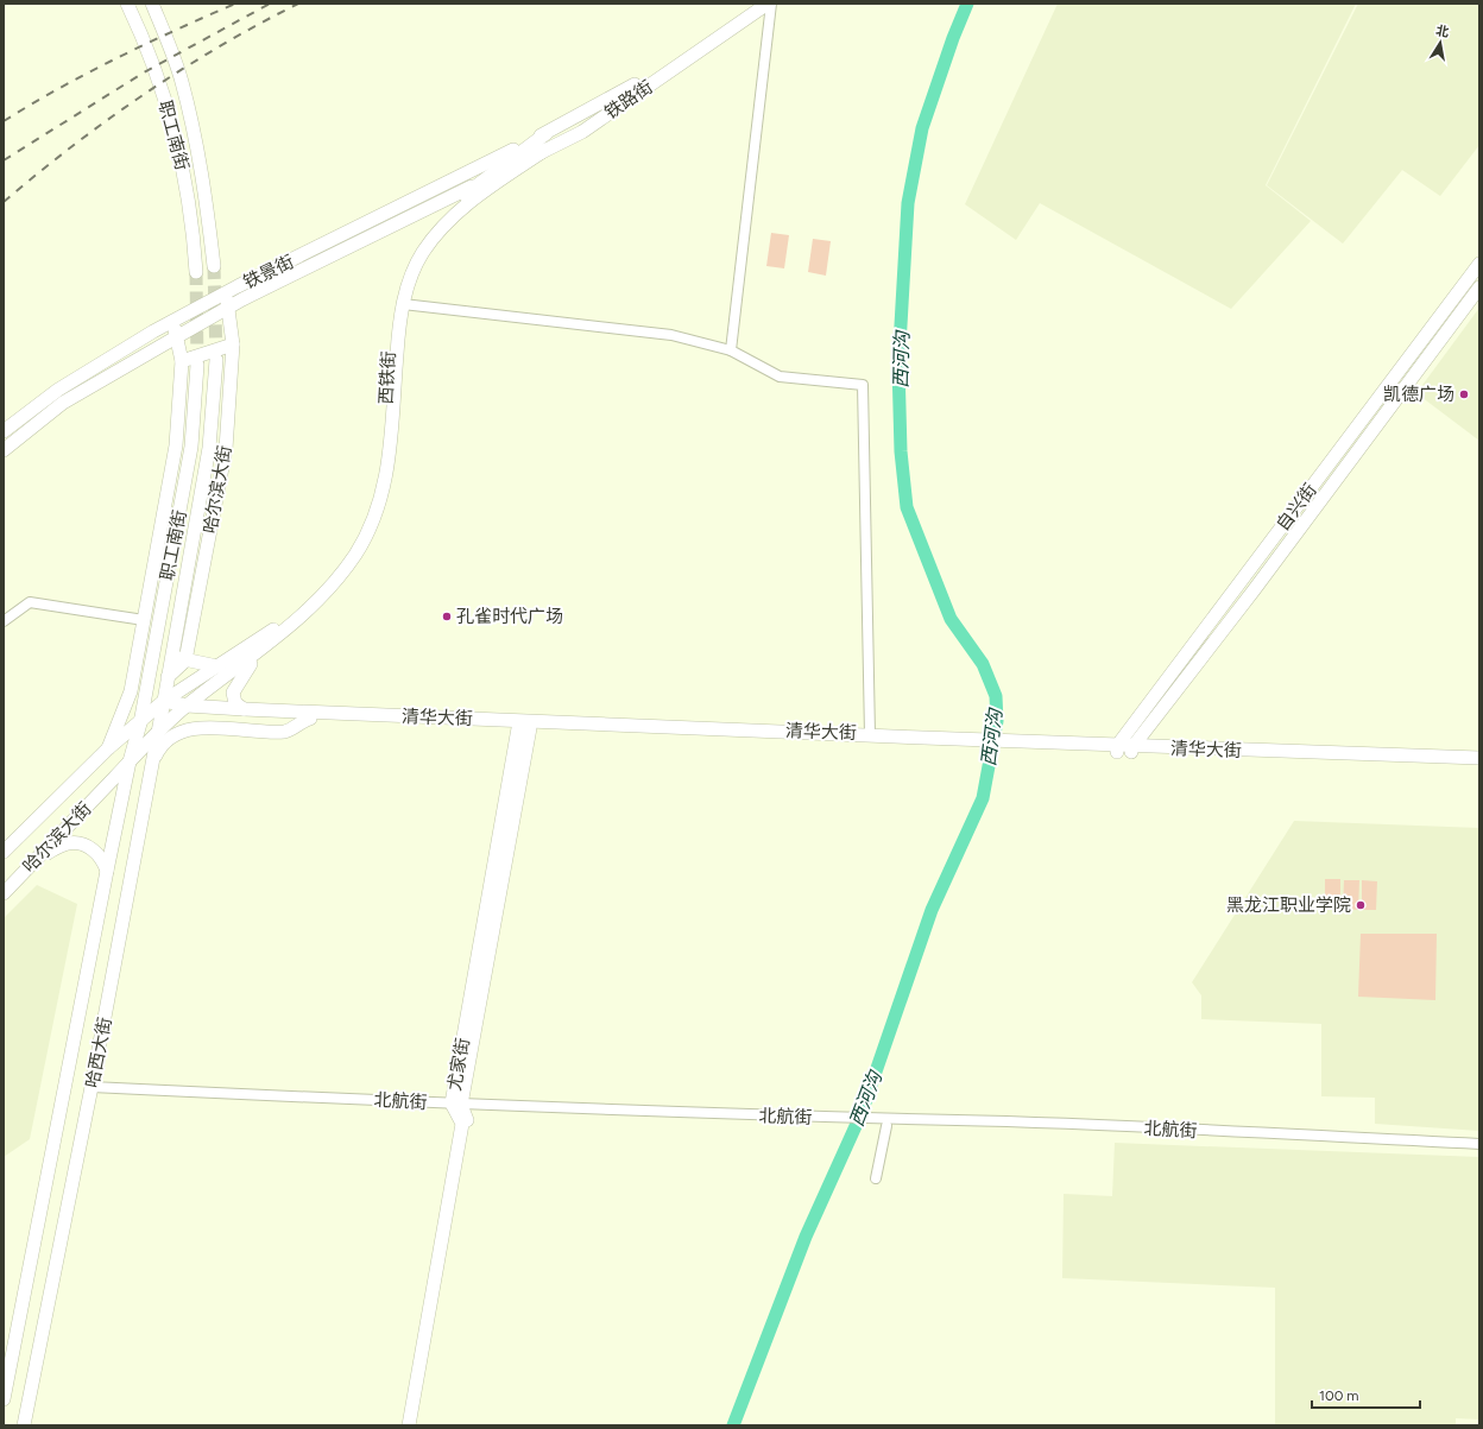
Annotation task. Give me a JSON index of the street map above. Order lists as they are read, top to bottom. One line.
{"streets":{"main road":["铁路街","职工南街","铁景街","西铁街","哈尔滨大街","自兴街","清华大街","哈西大街","尤家街"],"street":["北航街"]},"crossings":[["铁路街","铁景街"],["铁路街","西铁街"],["职工南街","哈尔滨大街"],["职工南街","哈西大街"],["铁景街","西铁街"],["铁景街","哈尔滨大街"],["西铁街","哈尔滨大街"],["哈尔滨大街","清华大街"],["哈尔滨大街","哈西大街"],["自兴街","清华大街"],["清华大街","哈西大街"],["清华大街","尤家街"],["哈西大街","北航街"],["尤家街","北航街"]],"water":["西河沟"],"places":["凯德广场","孔雀时代广场","黑龙江职业学院"],"scale_bar":"100 m","north":"top"}
